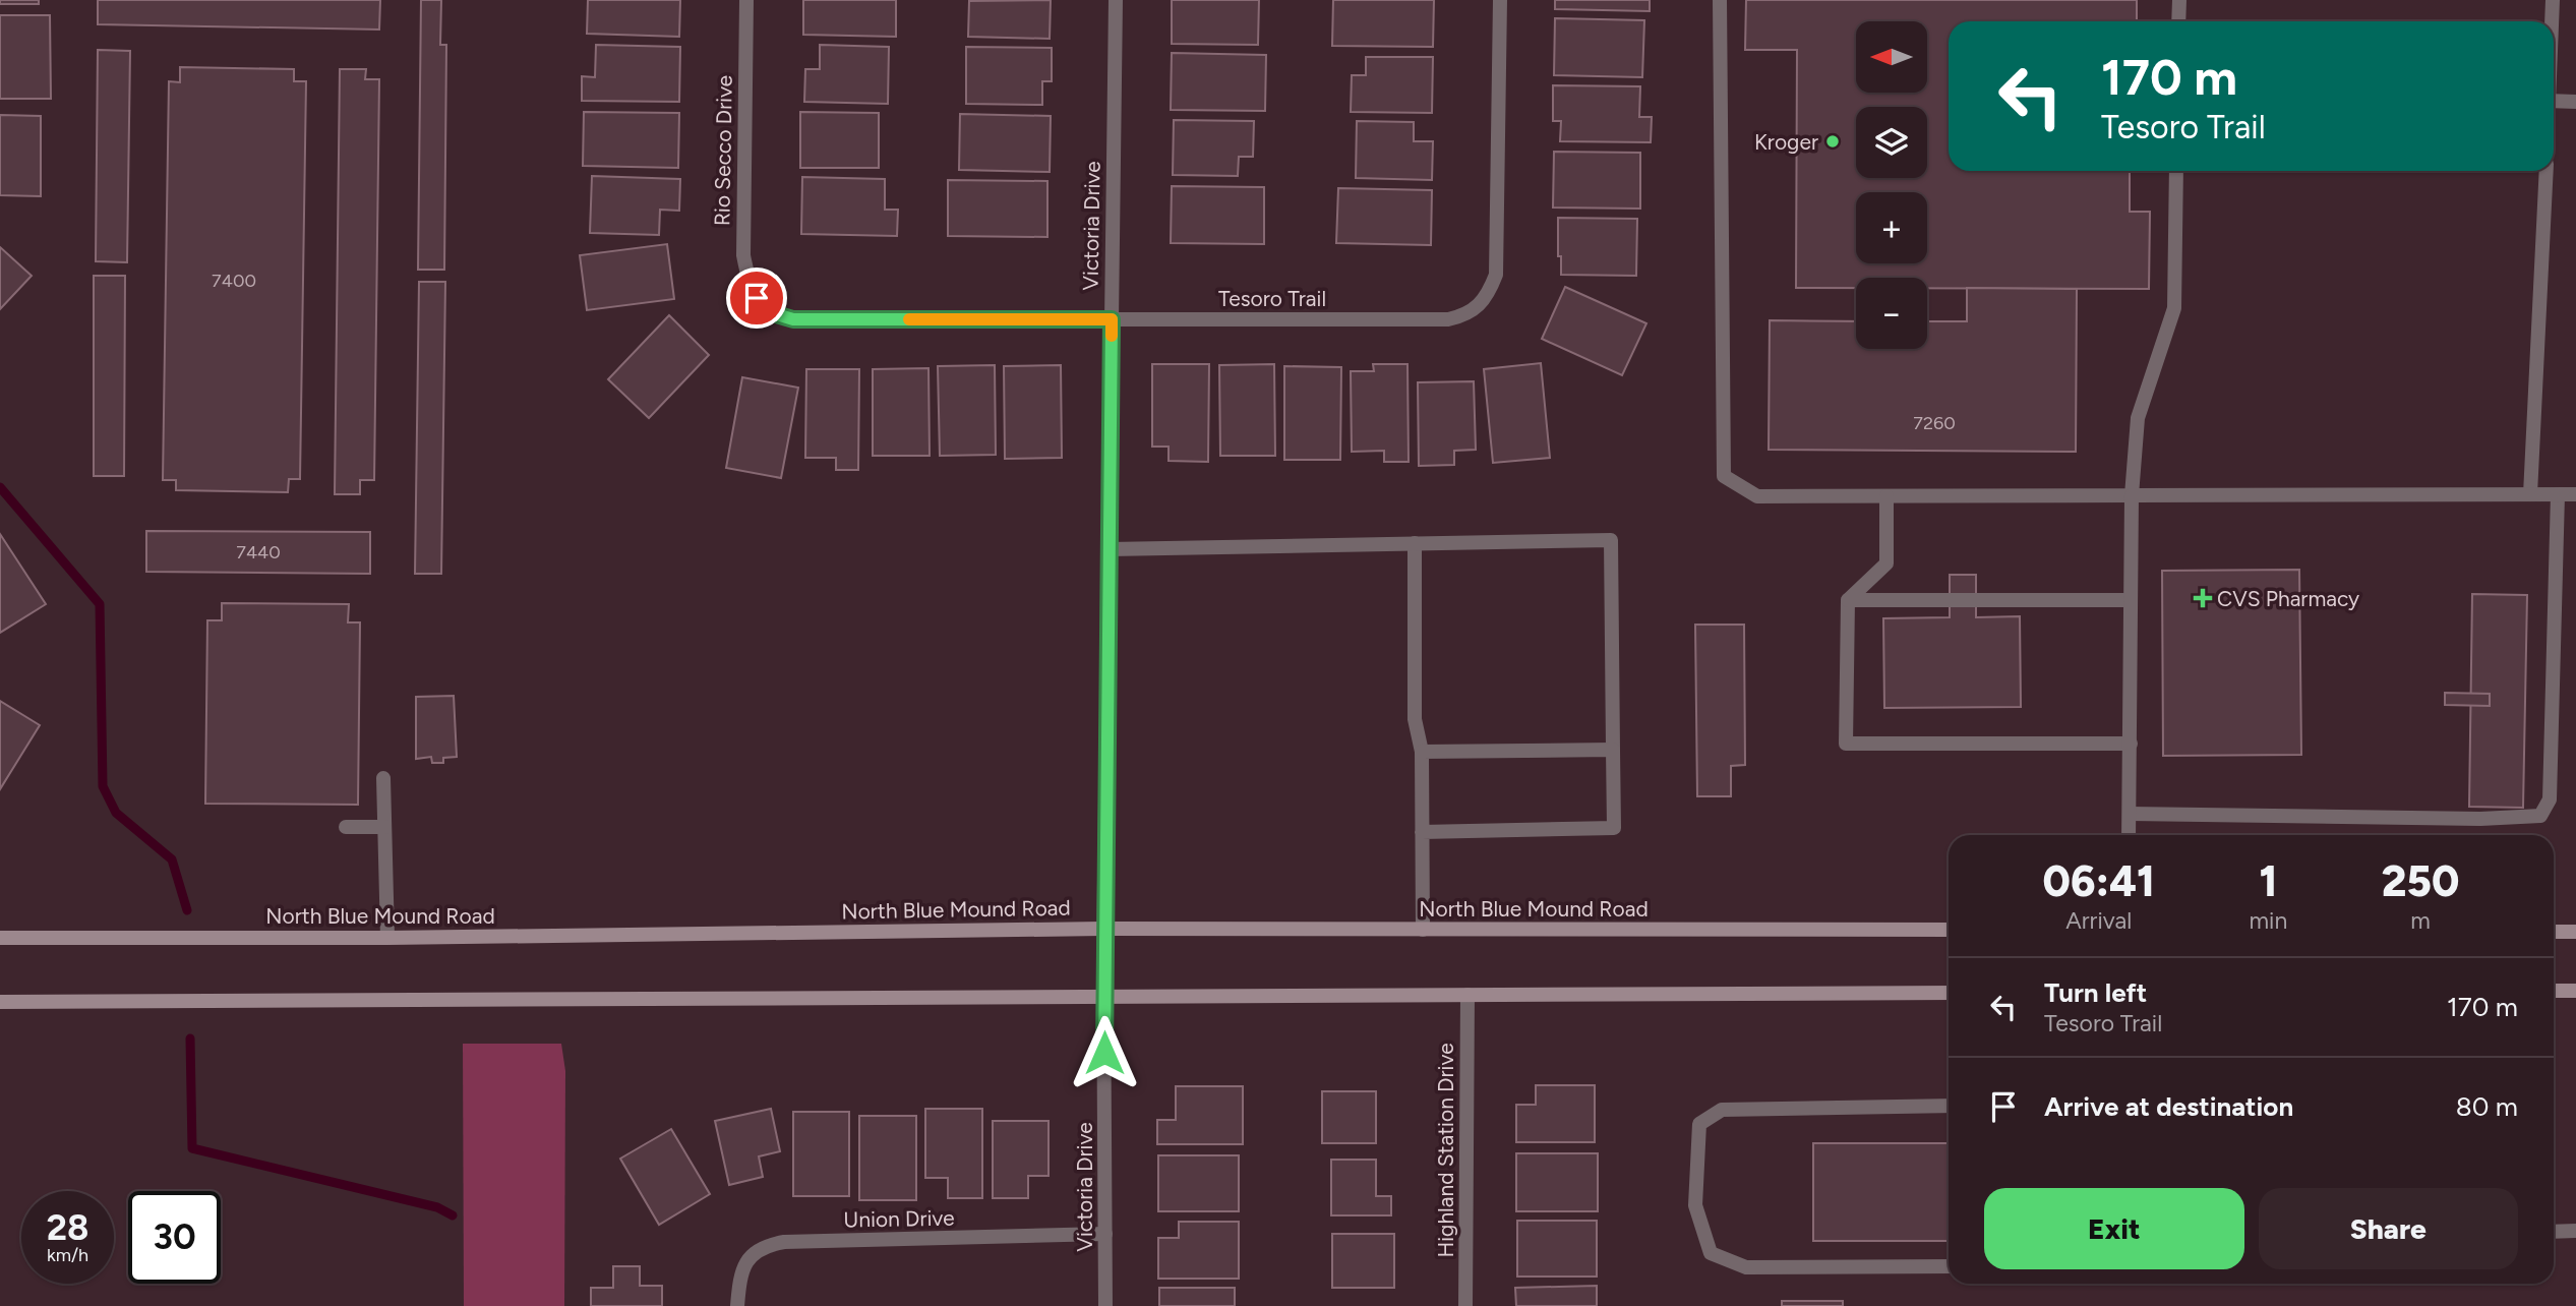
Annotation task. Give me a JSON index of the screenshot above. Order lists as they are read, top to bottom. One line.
{"streets":{"main road":["North Blue Mound Road"],"street":["Rio Secco Drive","Victoria Drive","Tesoro Trail","Highland Station Drive","Union Drive"]},"crossings":[["Rio Secco Drive","Tesoro Trail"],["Victoria Drive","Tesoro Trail"],["Victoria Drive","North Blue Mound Road"],["Victoria Drive","Union Drive"]],"places":{"other":["Kroger"],"health":["CVS Pharmacy"]},"house_numbers":["7400","7260","7440"],"north":"left","page":{"map_buttons":["+","−"],"turn":["170 m","Tesoro Trail"],"eta":["06:41","Arrival","1","min","250","m"],"list":[{"name":"Turn left","note":"Tesoro Trail","value":"170 m"},{"name":"Arrive at destination","value":"80 m"}],"buttons":["Exit","Share"],"speed":"28 km/h","limit":"30"}}
